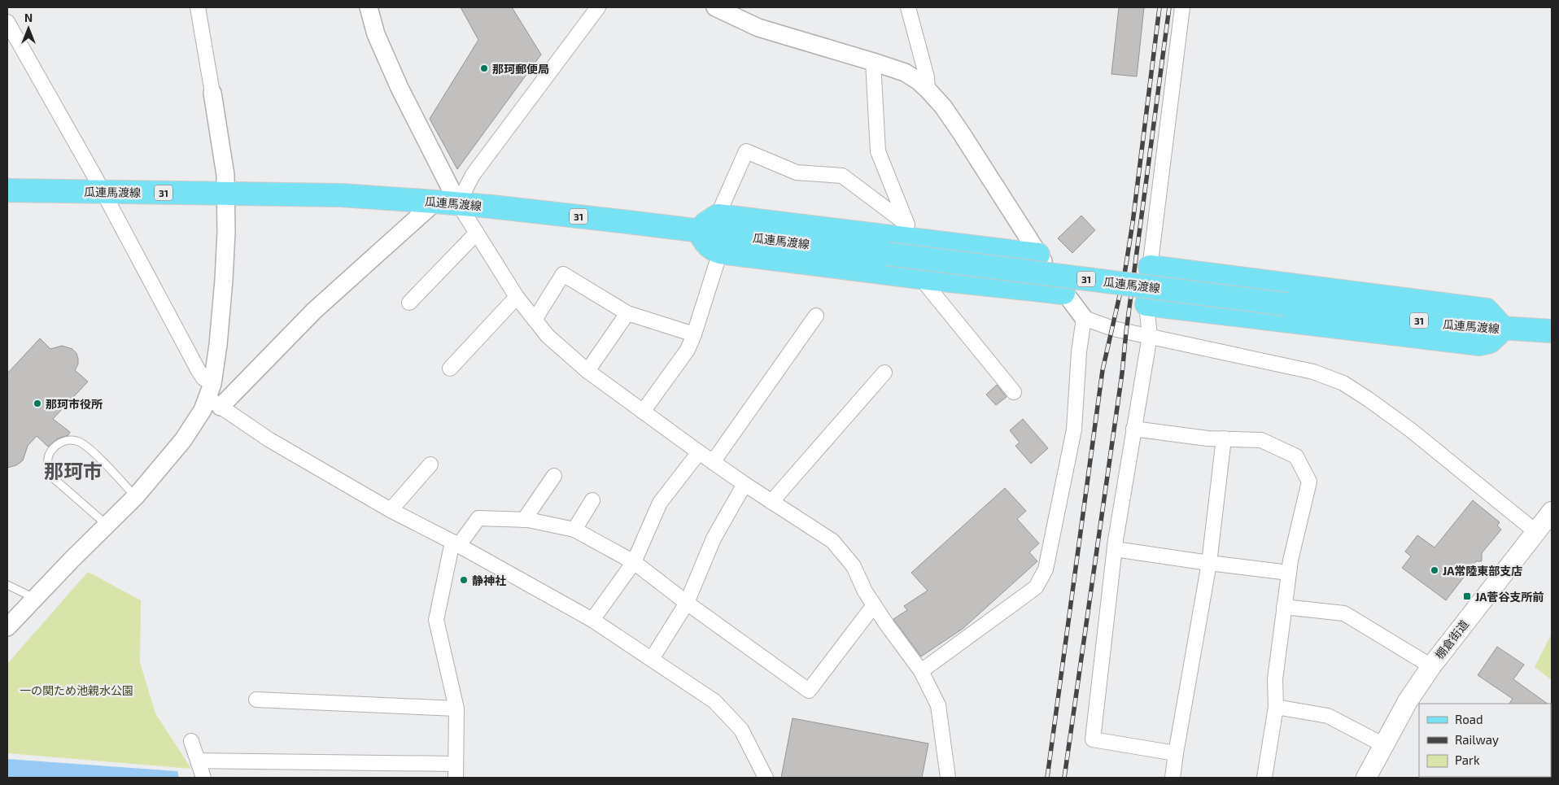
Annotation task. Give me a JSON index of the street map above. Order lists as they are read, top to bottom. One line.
{"streets":{"main road":["瓜連馬渡線","31","棚倉街道"]},"districts":["那珂市"],"parks":["一の関ため池親水公園"],"places":{"other":["那珂郵便局","那珂市役所","JA常陸東部支店","静神社"],"transit":["JA菅谷支所前"]},"legend":["Road","Railway","Park"],"north":"top"}
